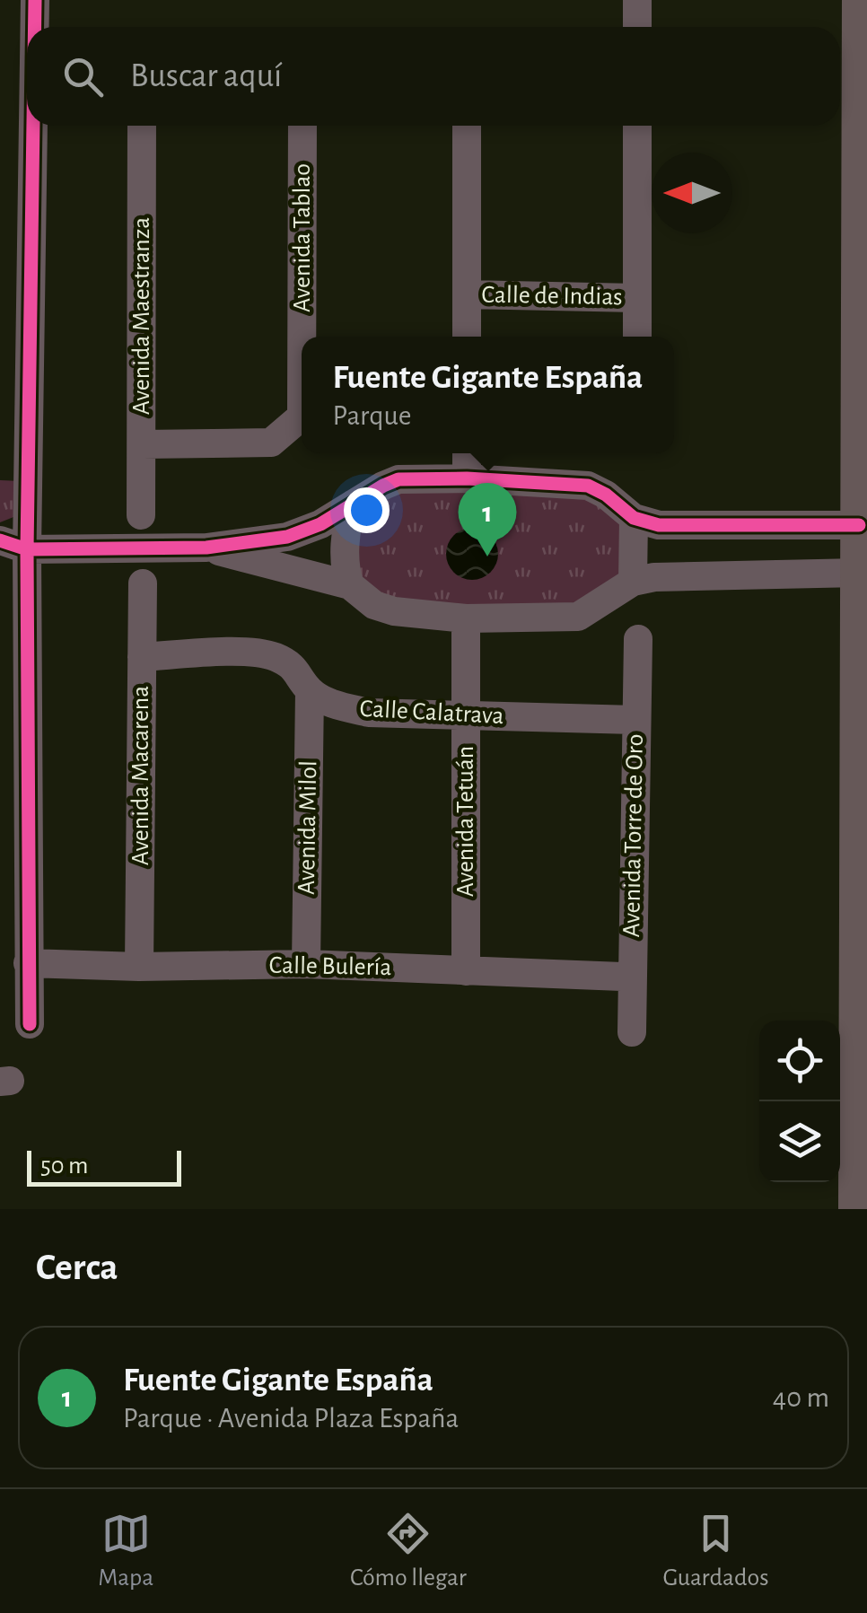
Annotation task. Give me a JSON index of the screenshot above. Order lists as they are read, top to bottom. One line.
{"streets":{"street":["Avenida Tablao","Calle de Indias","Avenida Maestranza","Calle Calatrava","Avenida Macarena","Avenida Tetuán","Avenida Milol","Avenida Torre de Oro","Calle Bulería"]},"crossings":[["Calle Calatrava","Avenida Macarena"],["Calle Calatrava","Avenida Tetuán"],["Calle Calatrava","Avenida Milol"],["Calle Calatrava","Avenida Torre de Oro"],["Avenida Macarena","Calle Bulería"],["Avenida Tetuán","Calle Bulería"],["Avenida Milol","Calle Bulería"],["Avenida Torre de Oro","Calle Bulería"]],"scale_bar":"50 m","north":"left","page":{"search":"Buscar aquí","popup":["Fuente Gigante España","Parque"],"pins":"1","scale":"50 m","heading":"Cerca","list":[{"mark":"1","name":"Fuente Gigante España","note":"Parque · Avenida Plaza España","value":"40 m"}],"nav":["Mapa","Cómo llegar","Guardados"]}}
